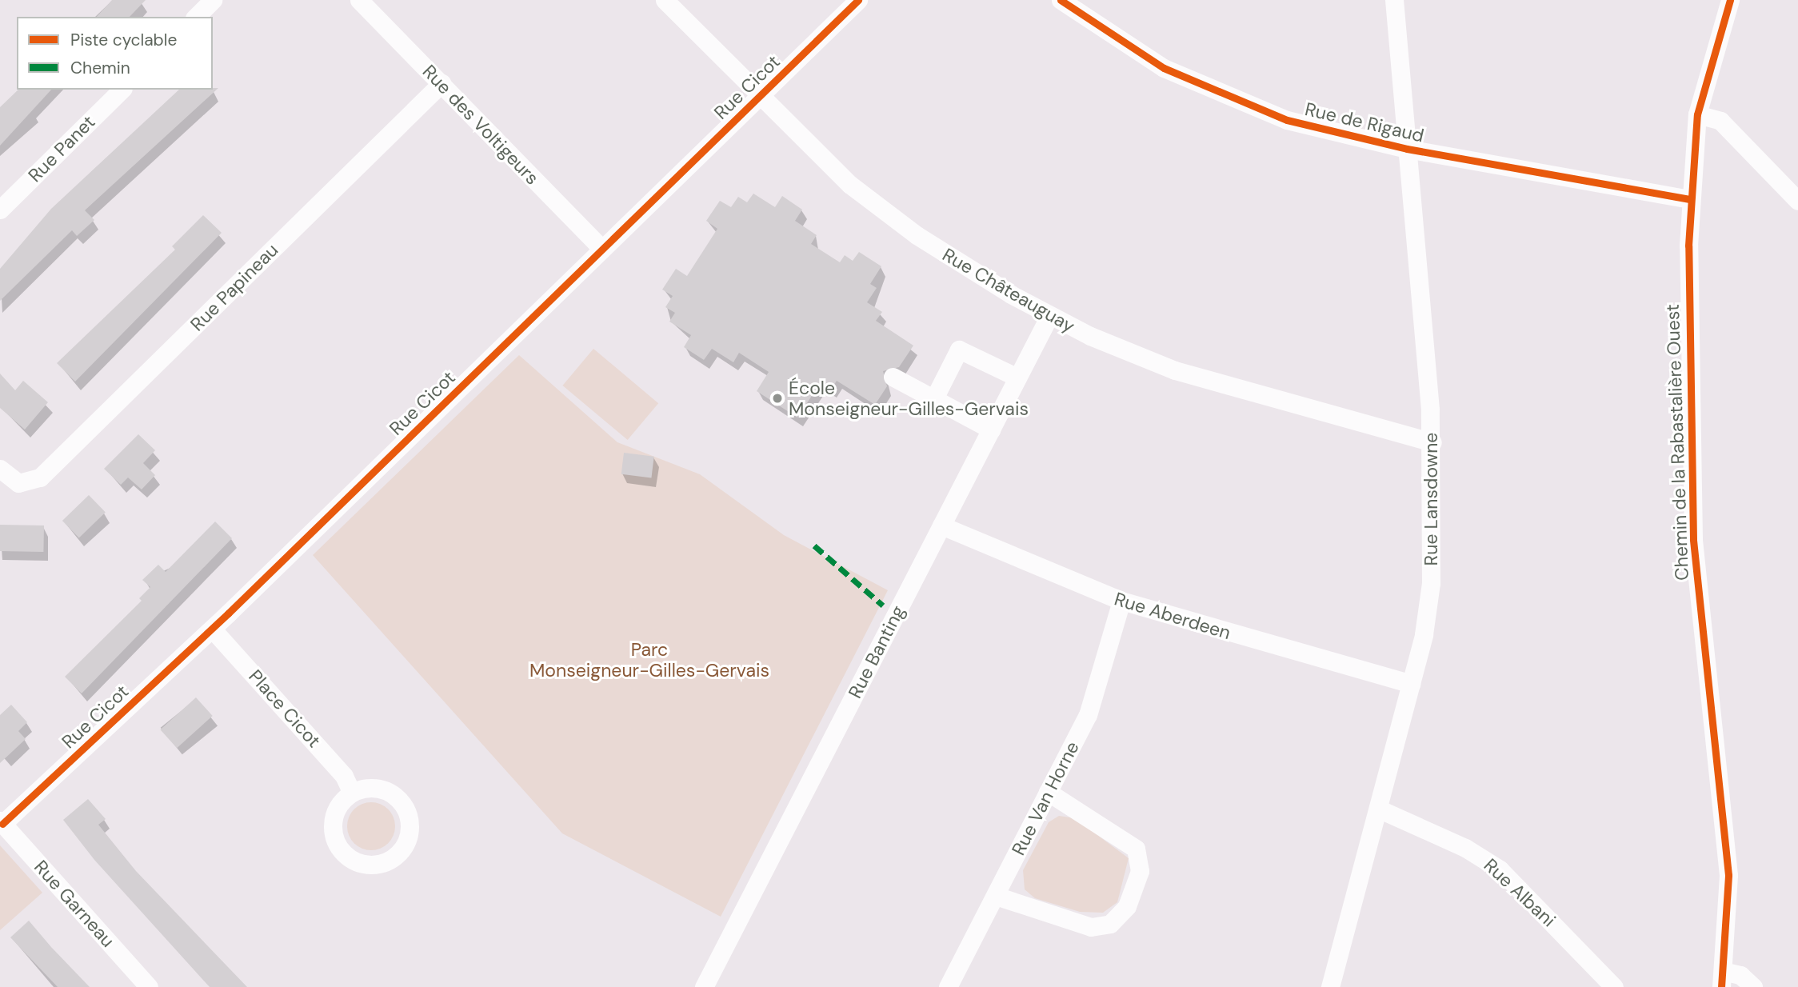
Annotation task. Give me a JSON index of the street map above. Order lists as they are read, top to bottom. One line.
{"streets":{"street":["Rue Cicot","Rue de Rigaud","Rue des Voltigeurs","Rue Panet","Rue Papineau","Rue Châteauguay","Chemin de la Rabastalière Ouest","Rue Lansdowne","Rue Aberdeen","Rue Banting","Place Cicot","Rue Van Horne","Rue Albani","Rue Garneau"]},"crossings":[["Rue Cicot","Rue des Voltigeurs"],["Rue Cicot","Rue Châteauguay"],["Rue Cicot","Place Cicot"],["Rue Cicot","Rue Garneau"],["Rue de Rigaud","Chemin de la Rabastalière Ouest"],["Rue de Rigaud","Rue Lansdowne"],["Rue des Voltigeurs","Rue Papineau"],["Rue Châteauguay","Rue Lansdowne"],["Rue Châteauguay","Rue Banting"],["Rue Lansdowne","Rue Aberdeen"],["Rue Lansdowne","Rue Albani"],["Rue Aberdeen","Rue Banting"],["Rue Aberdeen","Rue Van Horne"]],"parks":["Parc Monseigneur-Gilles-Gervais"],"places":["École Monseigneur-Gilles-Gervais"],"legend":["Piste cyclable","Chemin"]}
